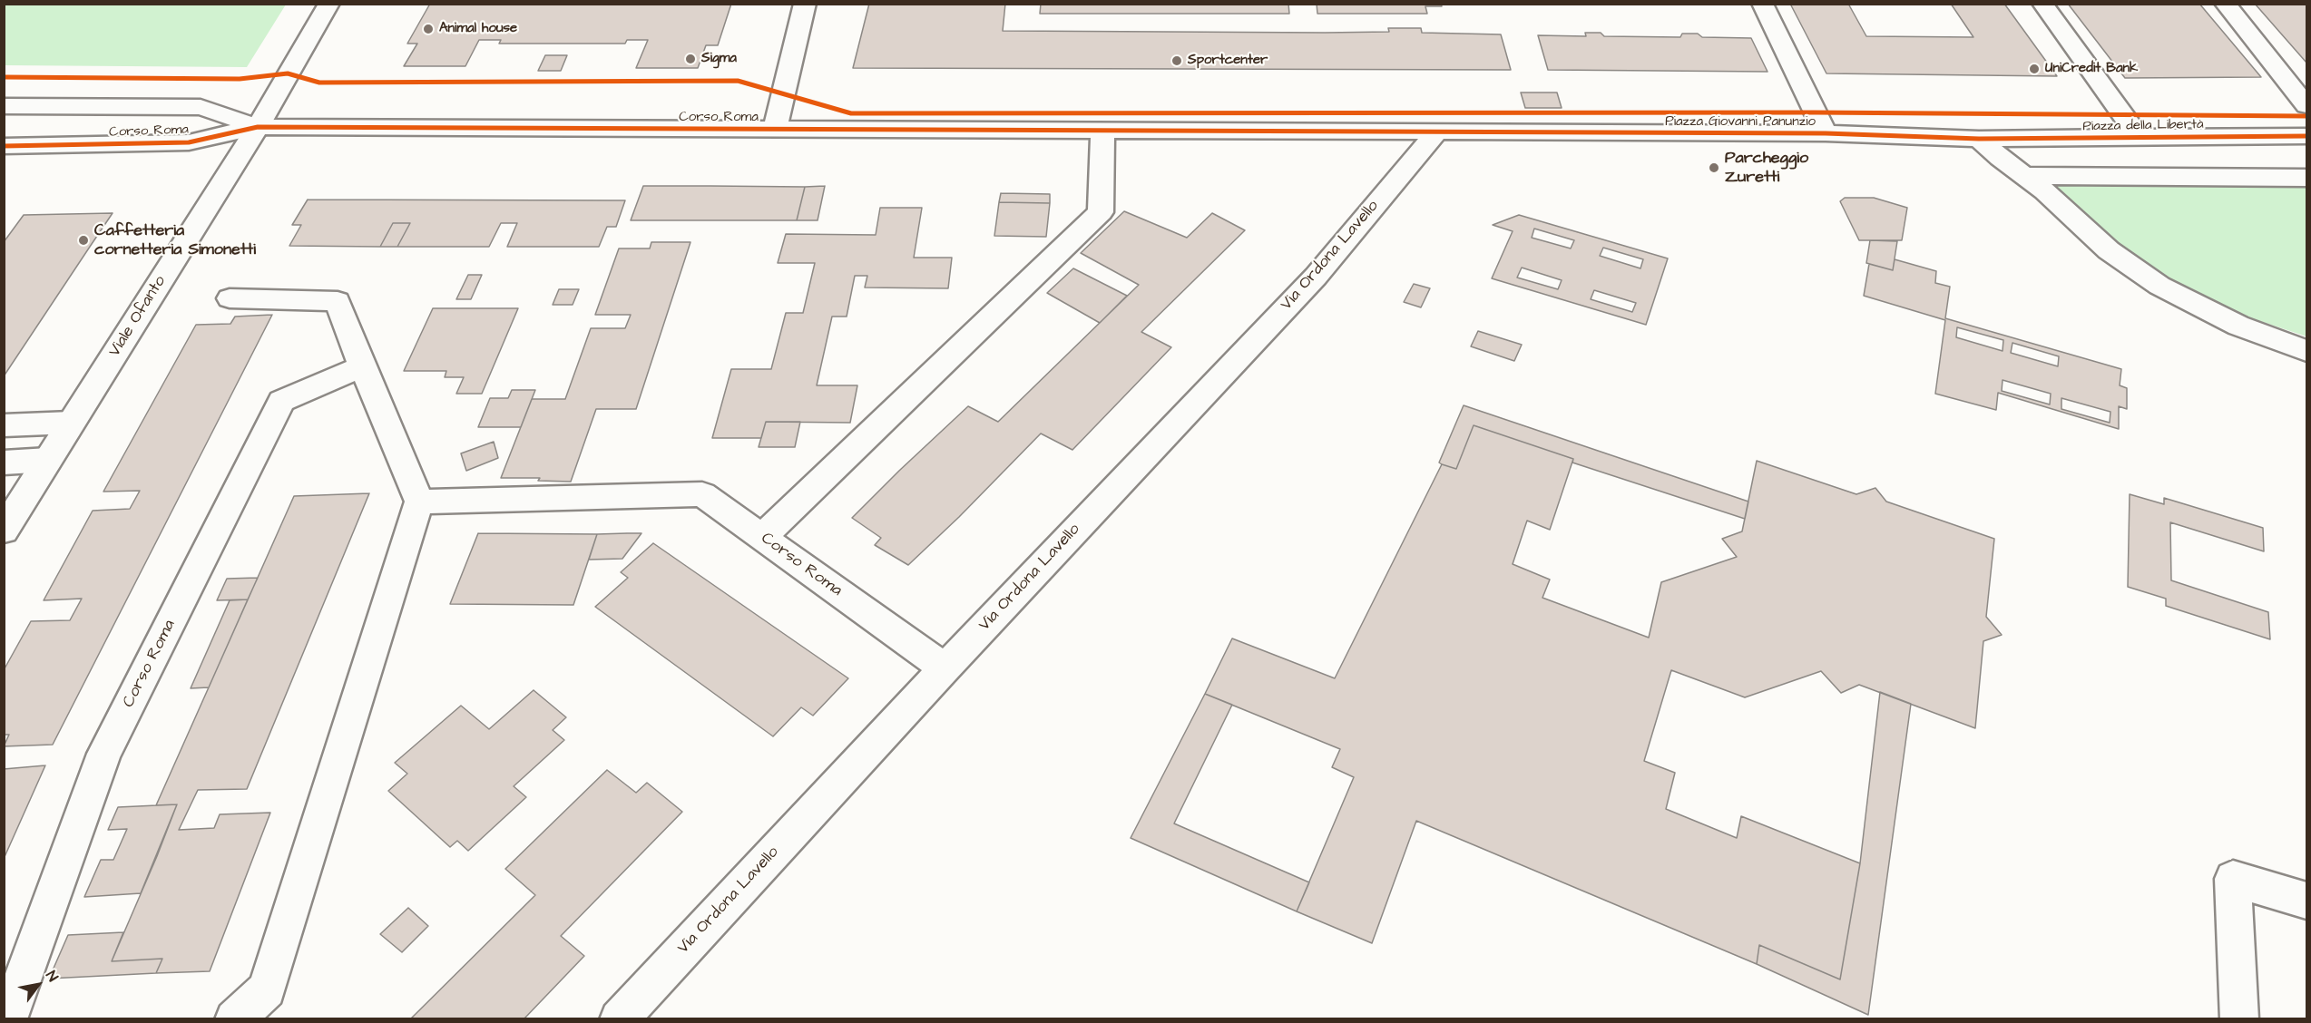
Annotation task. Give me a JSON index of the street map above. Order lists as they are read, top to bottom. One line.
{"streets":{"street":["Corso Roma","Piazza Giovanni Panunzio","Piazza della Libertà","Via Ordona Lavello","Viale Ofanto"]},"crossings":[["Corso Roma","Piazza Giovanni Panunzio"],["Corso Roma","Via Ordona Lavello"],["Corso Roma","Viale Ofanto"],["Piazza Giovanni Panunzio","Piazza della Libertà"],["Piazza Giovanni Panunzio","Via Ordona Lavello"]],"places":["Animal house","Sigma","Sportcenter","UniCredit Bank","Parcheggio Zuretti","Caffetteria cornetteria Simonetti"],"north":"top right"}
